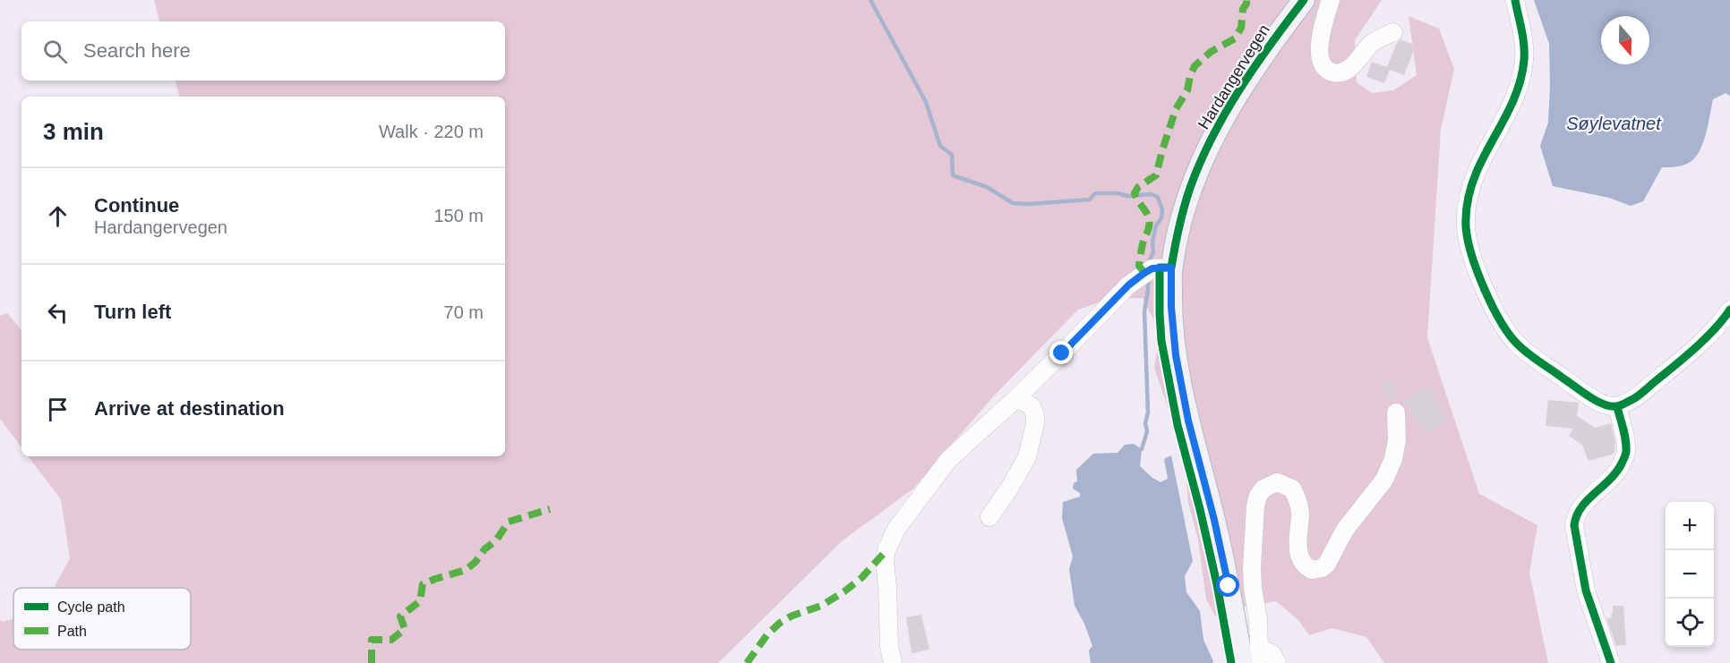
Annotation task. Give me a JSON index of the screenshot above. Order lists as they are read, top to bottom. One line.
{"streets":{"main road":["Hardangervegen"]},"water":["Søylevatnet"],"legend":["Cycle path","Path"],"north":"bottom","page":{"search":"Search here","heading":["3 min","Walk · 220 m"],"list":[["Continue","Hardangervegen","150 m"],["Turn left","70 m"],"Arrive at destination"],"map_buttons":["+","−"]}}
